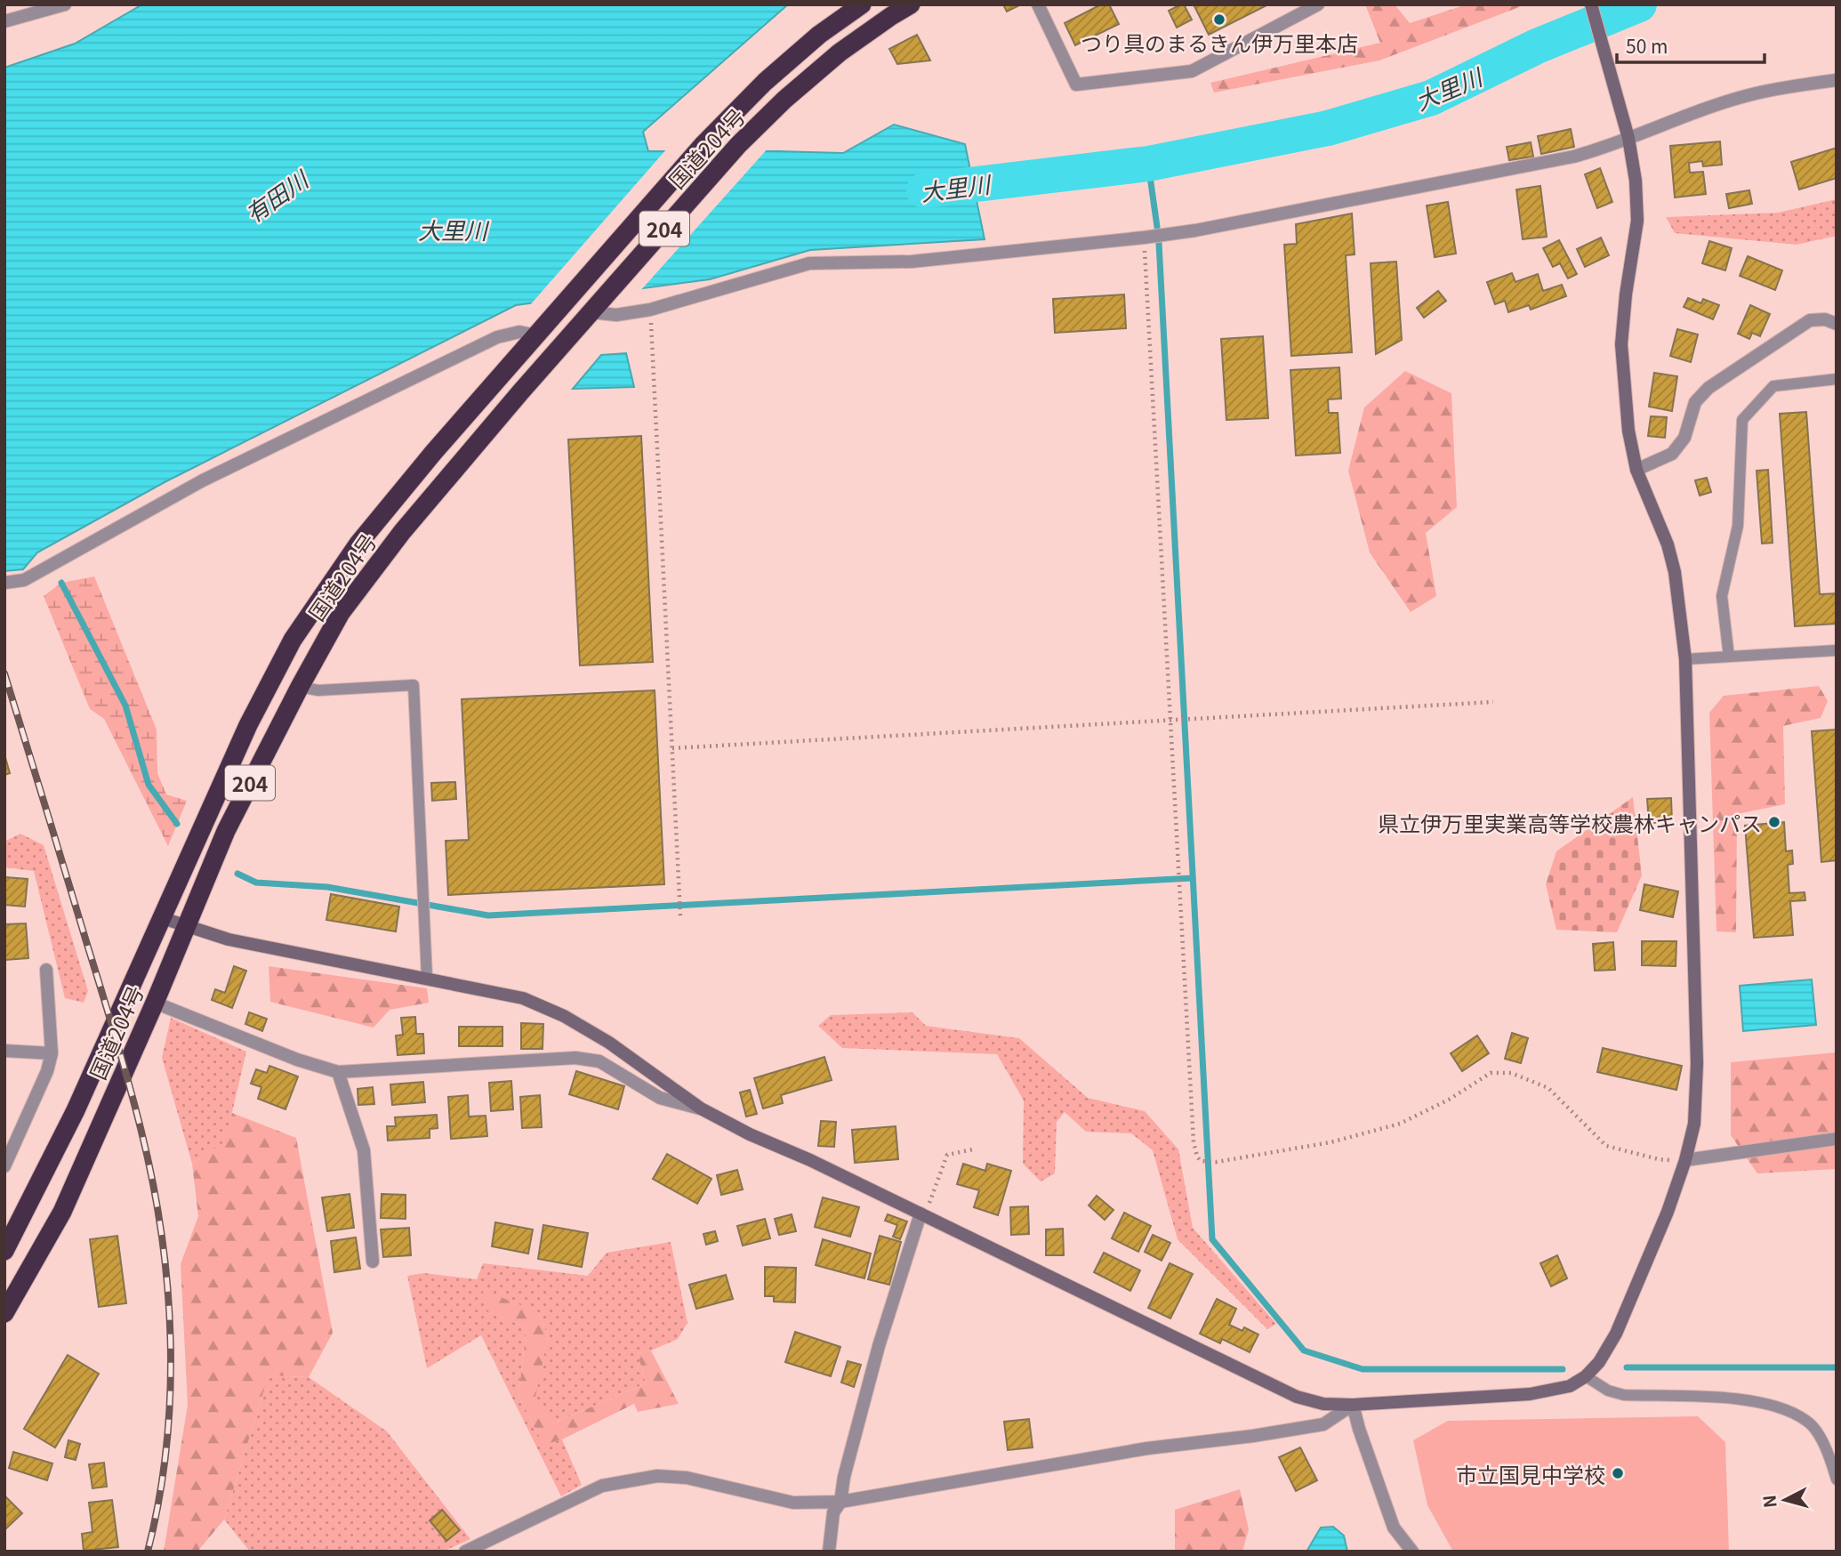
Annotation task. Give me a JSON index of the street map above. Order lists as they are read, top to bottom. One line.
{"streets":{"highway":["国道204号","204"]},"water":["大里川","有田川"],"places":["つり具のまるきん伊万里本店","県立伊万里実業高等学校農林キャンパス","市立国見中学校"],"scale_bar":"50 m","north":"left"}
